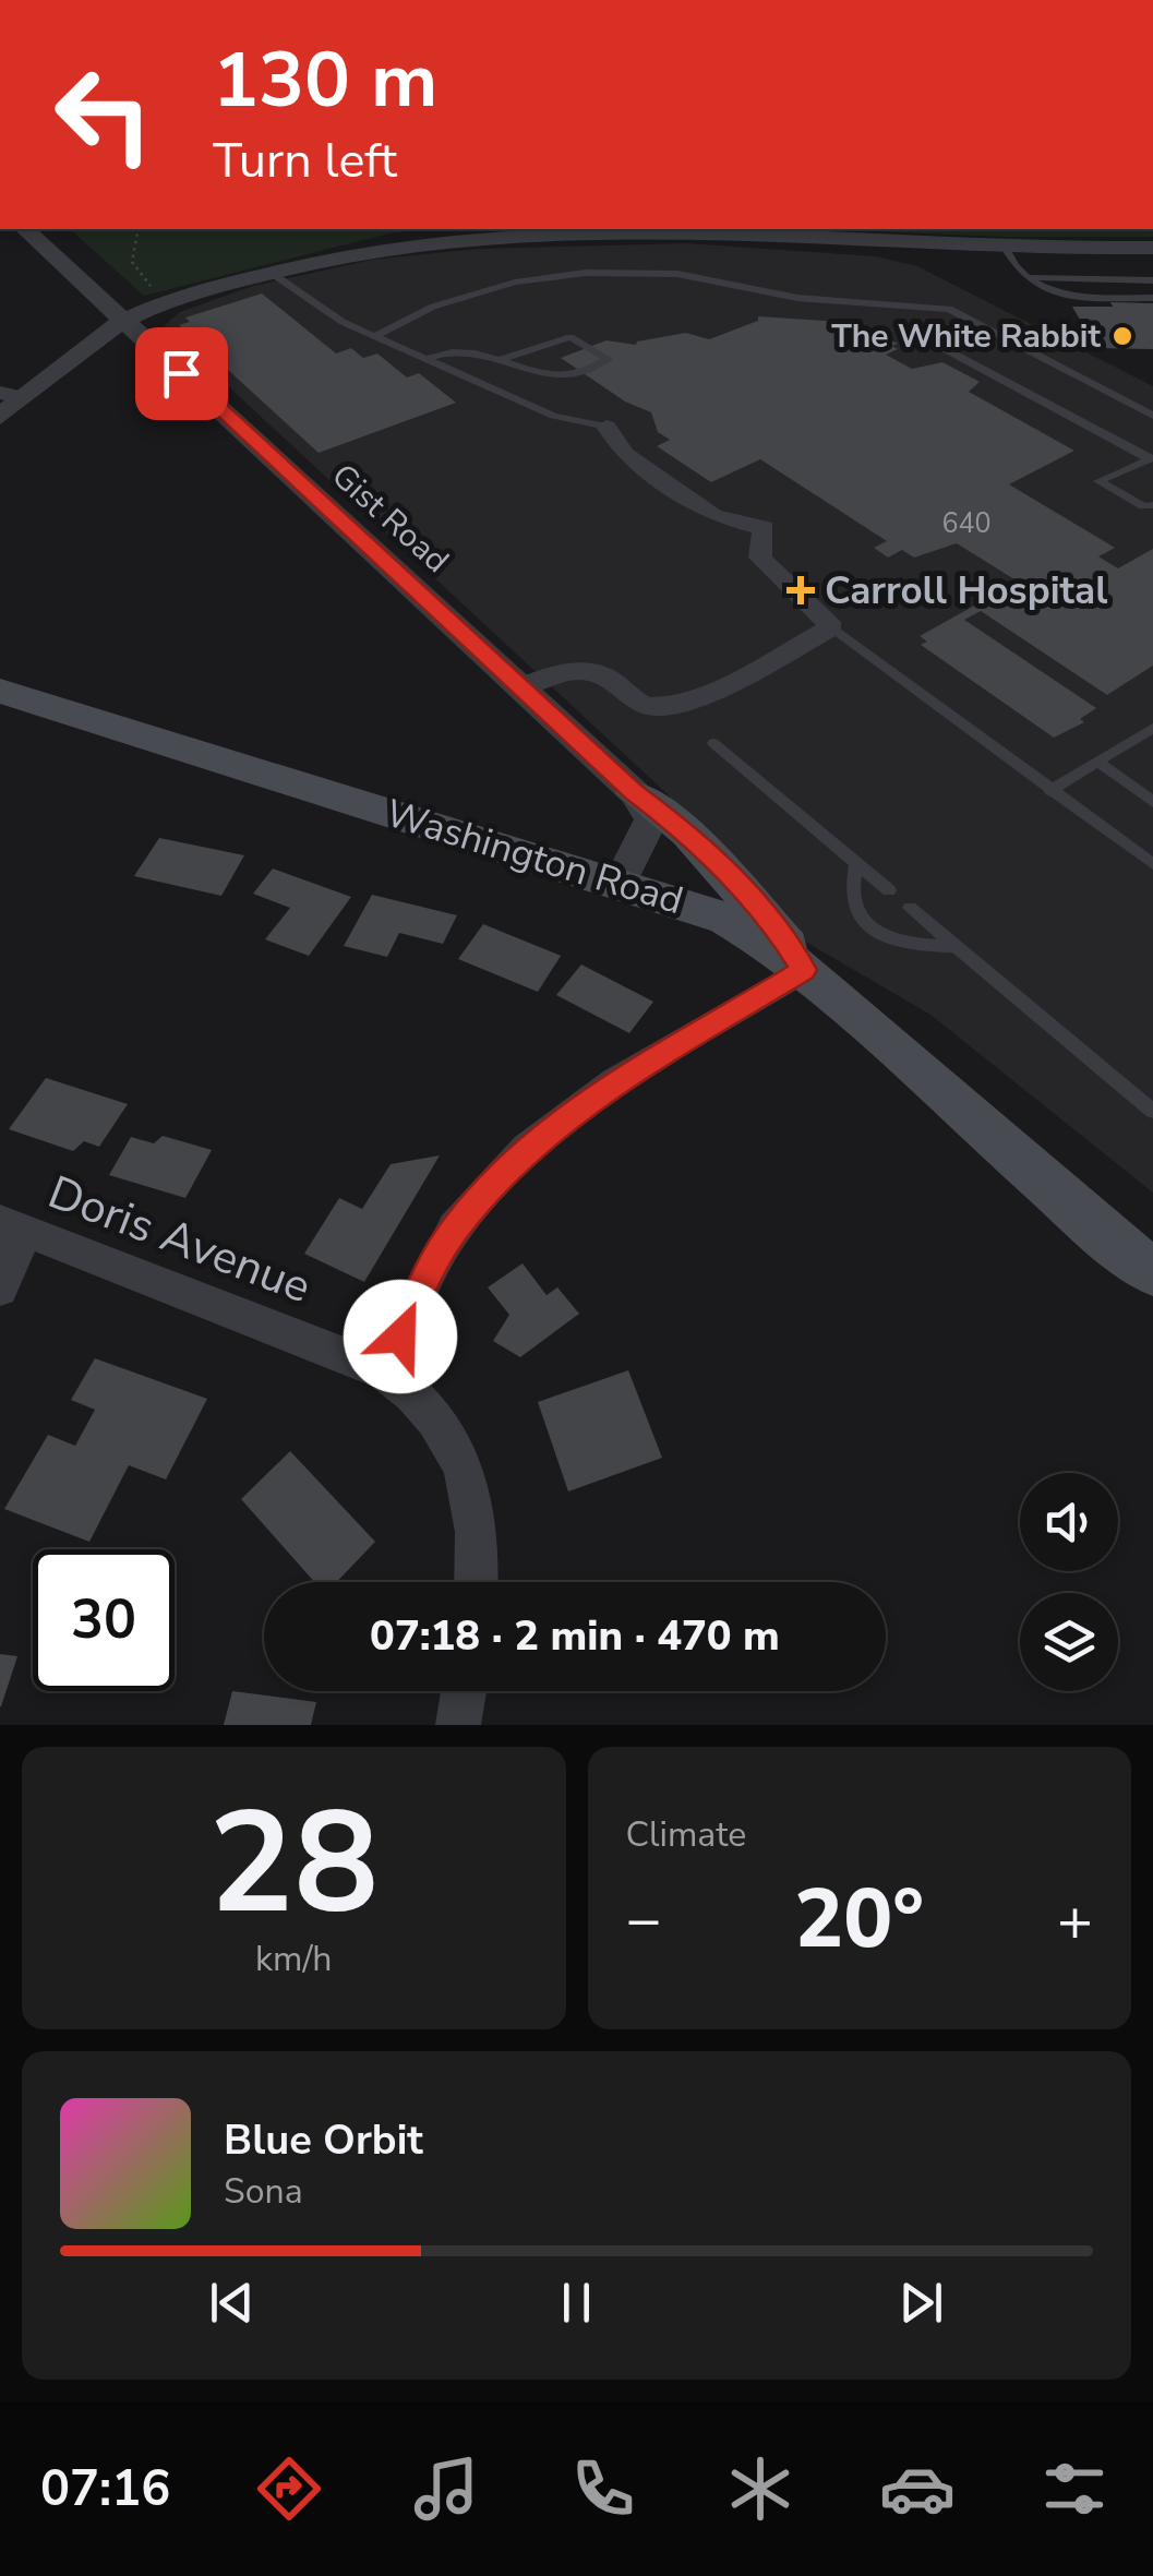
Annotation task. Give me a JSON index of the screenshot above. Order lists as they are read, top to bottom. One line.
{"streets":{"main road":["Washington Road"],"street":["Gist Road","Doris Avenue"]},"places":{"other":["The White Rabbit"],"health":["Carroll Hospital"]},"house_numbers":["640"],"page":{"turn":["130 m","Turn left"],"limit":"30","trip":"07:18 · 2 min · 470 m","tile":[["28","km/h"],"Climate"],"heat":["−","20°","+"],"song":["Blue Orbit","Sona"],"tabs":"07:16"}}
